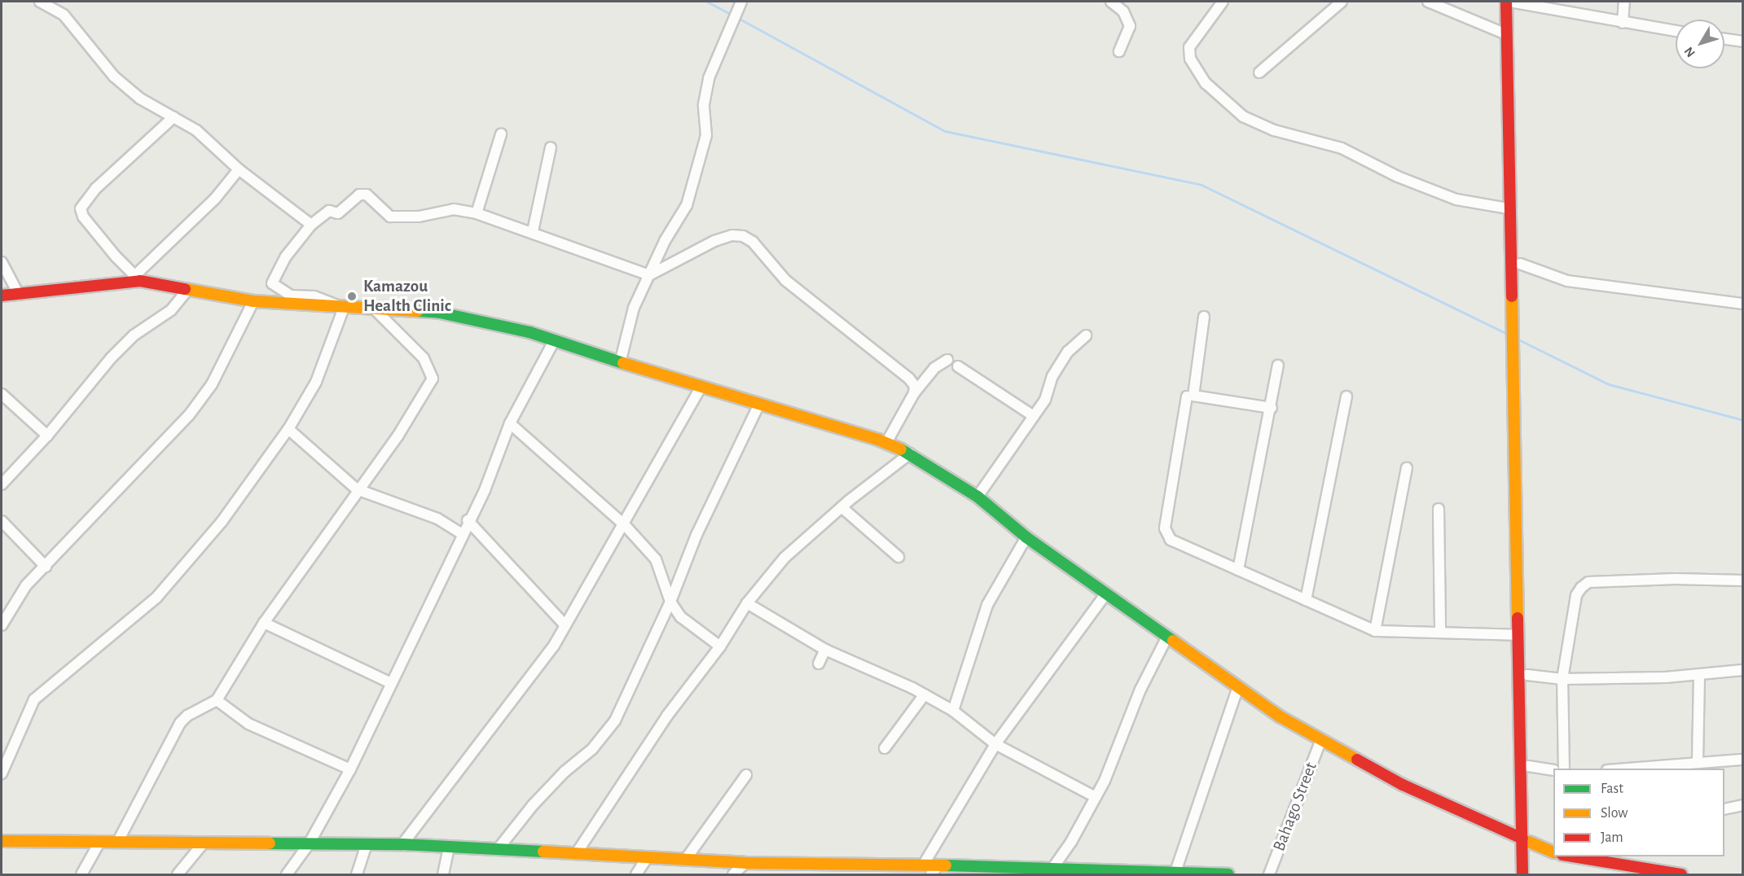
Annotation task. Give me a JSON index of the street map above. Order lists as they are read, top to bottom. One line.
{"streets":{"street":["Bahago Street"]},"places":["Kamazou Health Clinic"],"legend":["Fast","Slow","Jam"],"north":"bottom left"}
